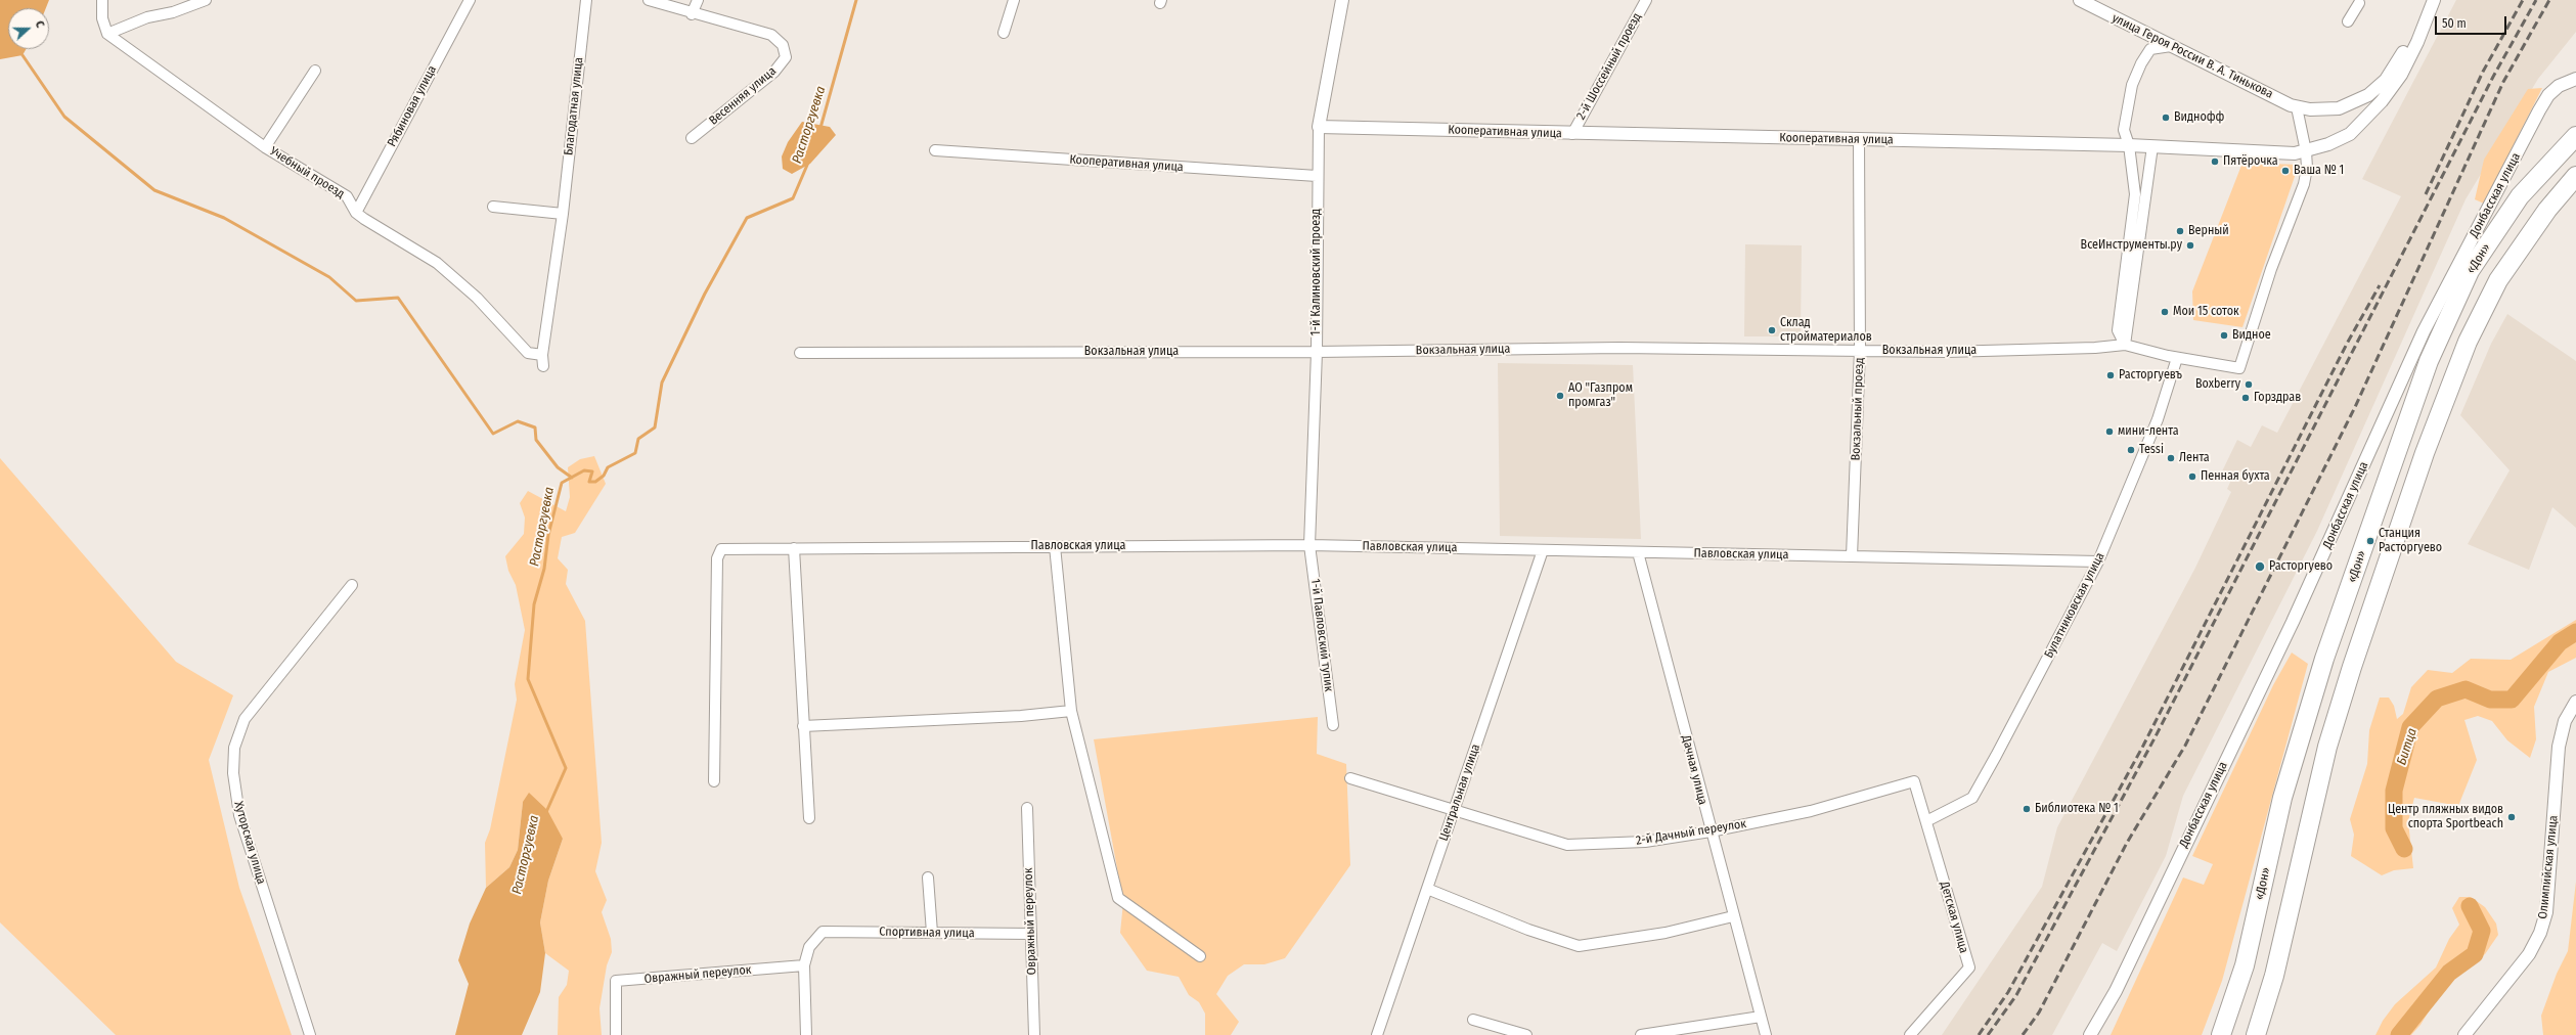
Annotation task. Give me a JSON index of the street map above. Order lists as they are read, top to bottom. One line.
{"streets":{"highway":["«Дон»"],"street":["улица Героя России В. А. Тинькова","2-й Шоссейный проезд","Весенняя улица","Рябиновая улица","Благодатная улица","Кооперативная улица","Учебный проезд","Донбасская улица","1-й Калиновский проезд","Вокзальная улица","Вокзальный проезд","Павловская улица","Булатниковская улица","1-й Павловский тупик","Дачная улица","Центральная улица","2-й Дачный переулок","Хуторская улица","Олимпийская улица","Детская улица","Овражный переулок","Спортивная улица"]},"crossings":[["2-й Шоссейный проезд","Кооперативная улица"],["Рябиновая улица","Учебный проезд"],["Благодатная улица","Учебный проезд"],["Кооперативная улица","1-й Калиновский проезд"],["Кооперативная улица","Вокзальный проезд"],["1-й Калиновский проезд","Вокзальная улица"],["1-й Калиновский проезд","Павловская улица"],["1-й Калиновский проезд","1-й Павловский тупик"],["Вокзальная улица","Вокзальный проезд"],["Вокзальный проезд","Павловская улица"],["Павловская улица","Булатниковская улица"],["Павловская улица","1-й Павловский тупик"],["Павловская улица","Дачная улица"],["Павловская улица","Центральная улица"],["Булатниковская улица","Детская улица"],["Дачная улица","2-й Дачный переулок"],["Центральная улица","2-й Дачный переулок"],["2-й Дачный переулок","Детская улица"],["Овражный переулок","Спортивная улица"]],"water":["Расторгуевка","Битца"],"places":["Виднофф","Пятёрочка","Ваша № 1","Верный","ВсеИнструменты.ру","Мои 15 соток","Склад стройматериалов","Видное","Расторгуевъ","Boxberry","АО \"Газпром промгаз\"","Горздрав","мини-лента","Tessi","Лента","Пенная бухта","Станция Расторгуево","Расторгуево","Библиотека № 1","Центр пляжных видов спорта Sportbeach"],"scale_bar":"50 m","north":"right"}
